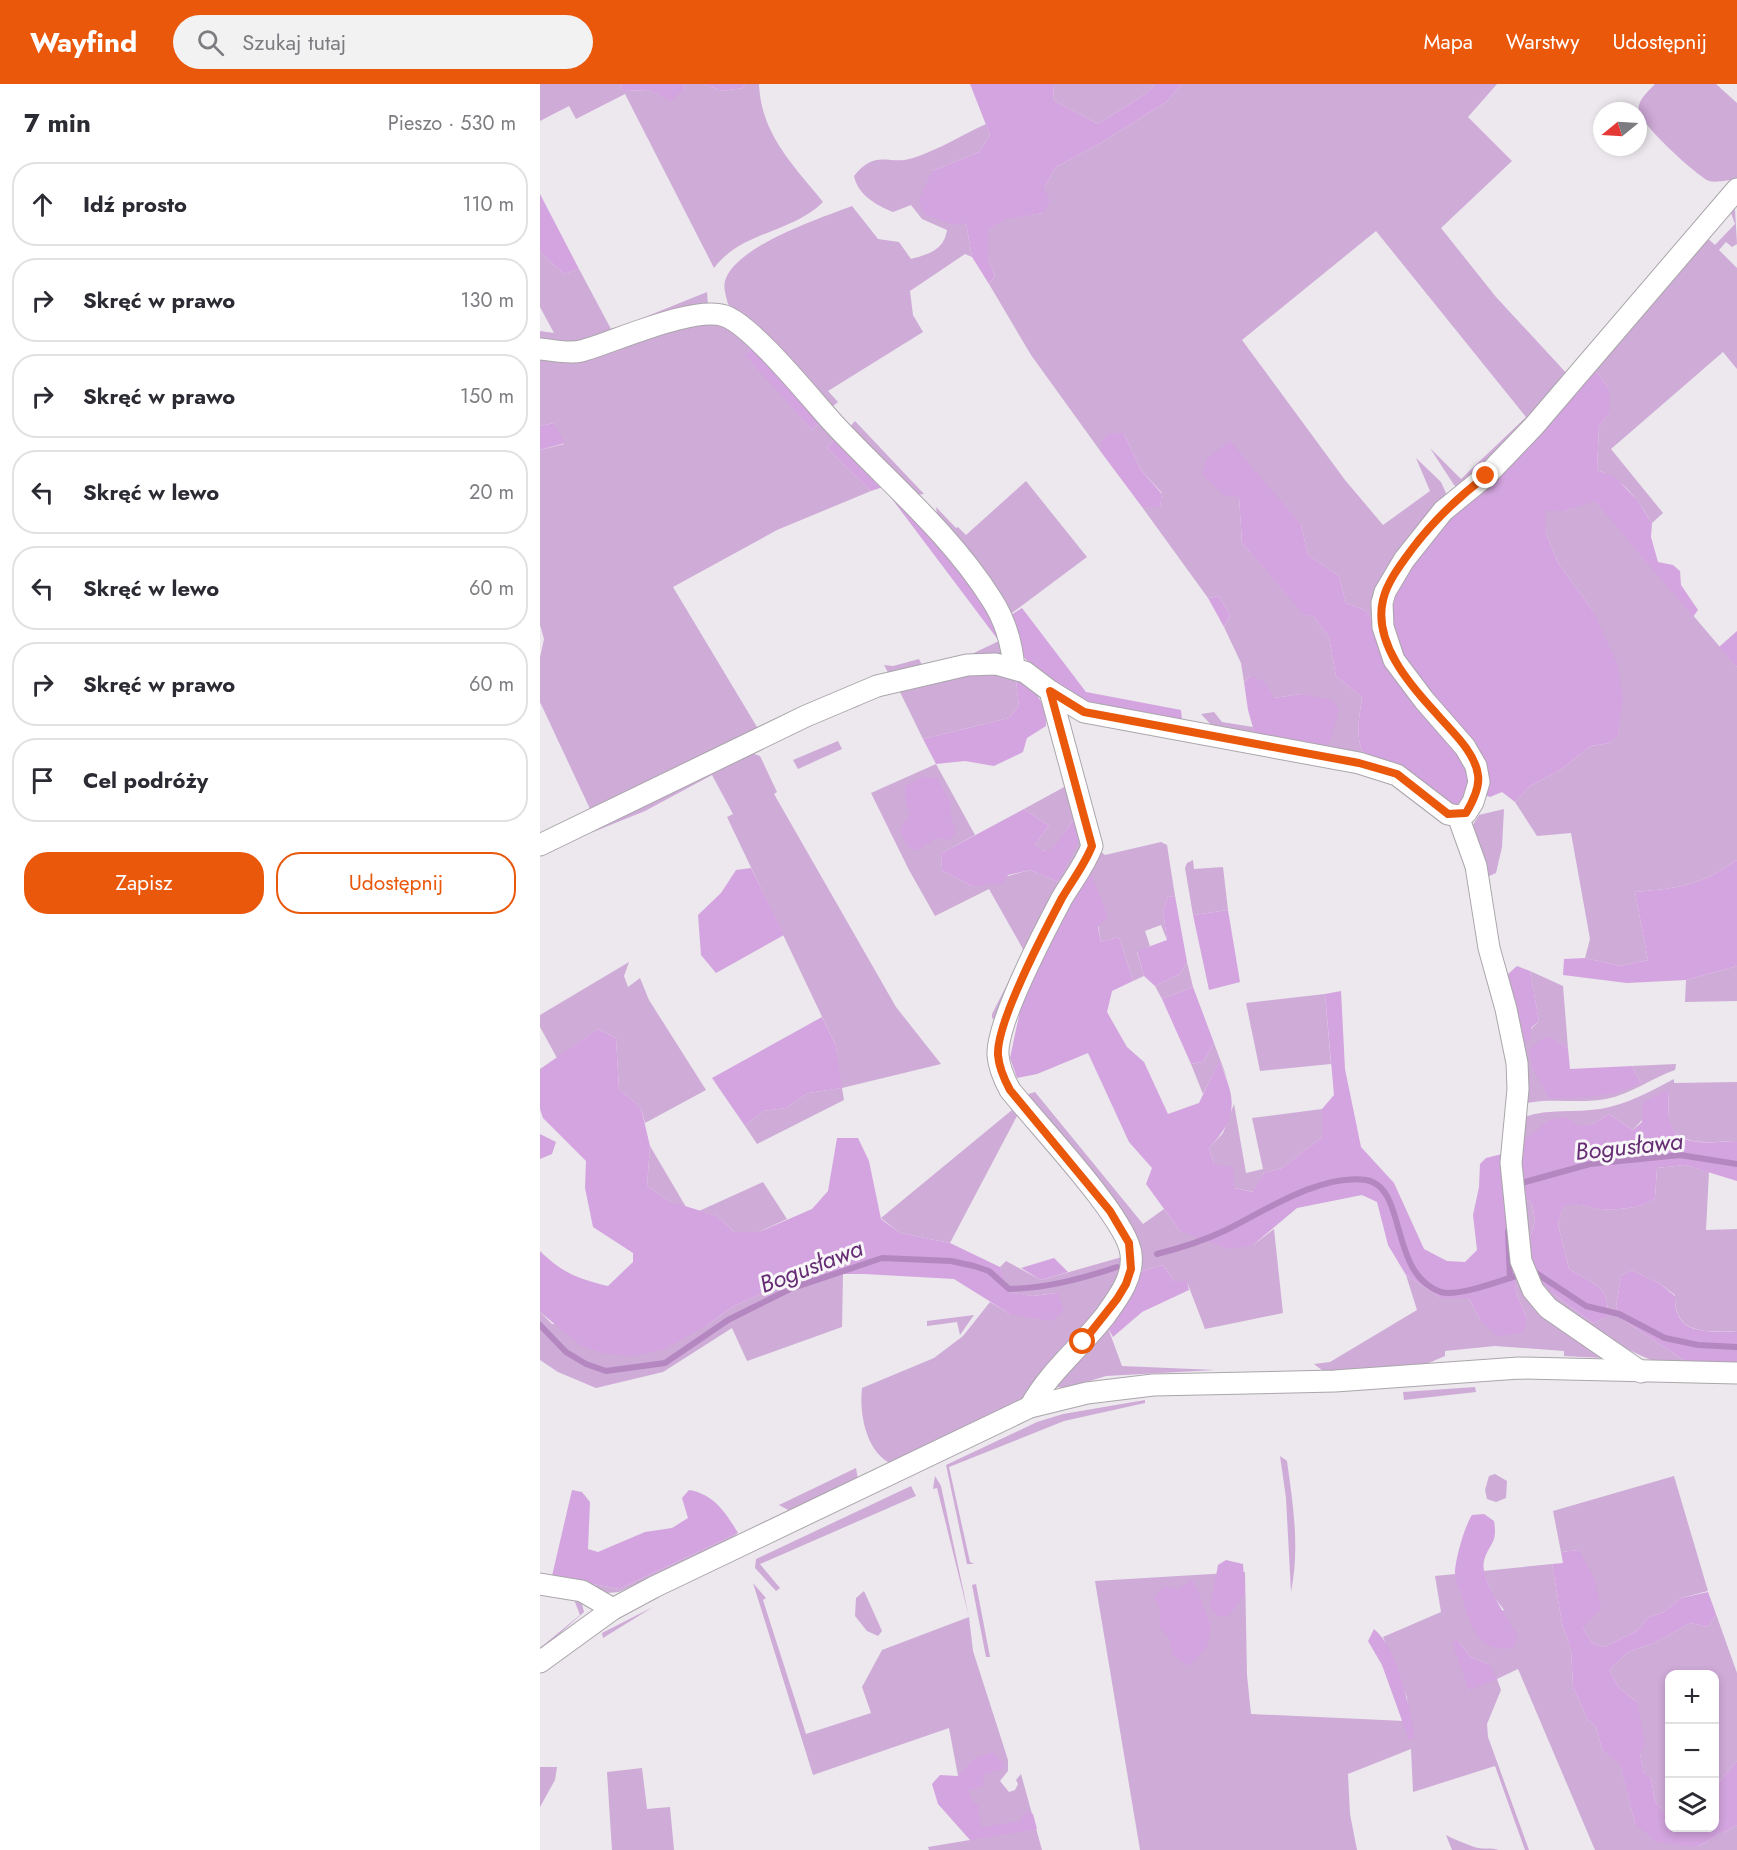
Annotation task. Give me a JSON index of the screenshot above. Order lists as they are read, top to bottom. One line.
{"water":["Bogusława"],"north":"left","page":{"header":"Wayfind","search":"Szukaj tutaj","nav":["Mapa","Warstwy","Udostępnij"],"heading":["7 min","Pieszo · 530 m"],"list":[["Idź prosto","110 m"],["Skręć w prawo","130 m"],["Skręć w prawo","150 m"],["Skręć w lewo","20 m"],["Skręć w lewo","60 m"],["Skręć w prawo","60 m"],"Cel podróży"],"buttons":["Zapisz","Udostępnij"],"map_buttons":["+","−"]}}
